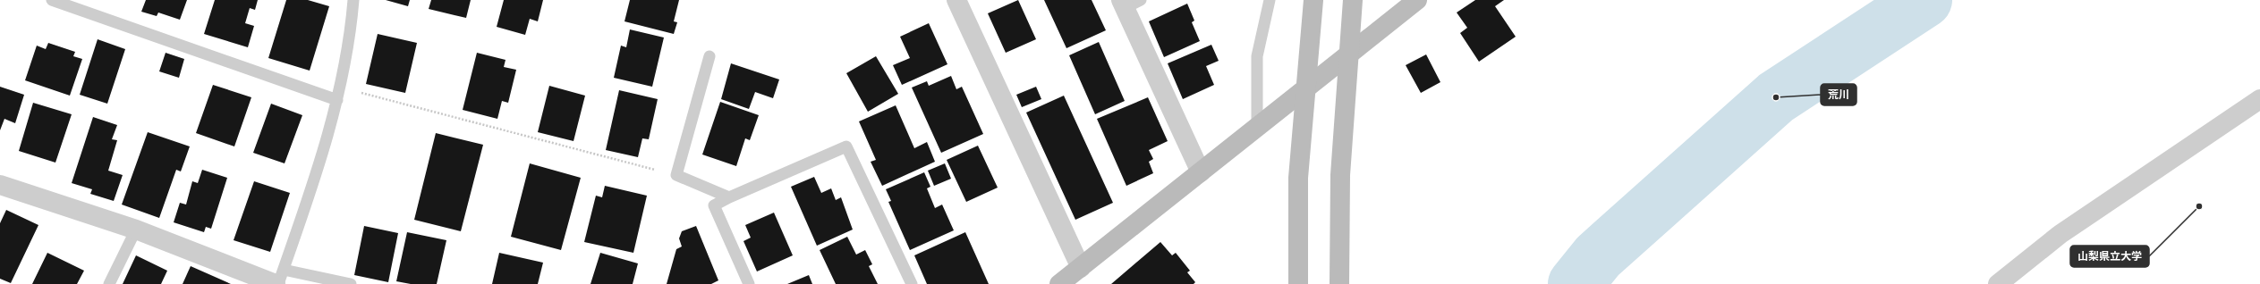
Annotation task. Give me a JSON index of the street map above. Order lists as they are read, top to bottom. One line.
{"places":["荒川","山梨県立大学"]}
